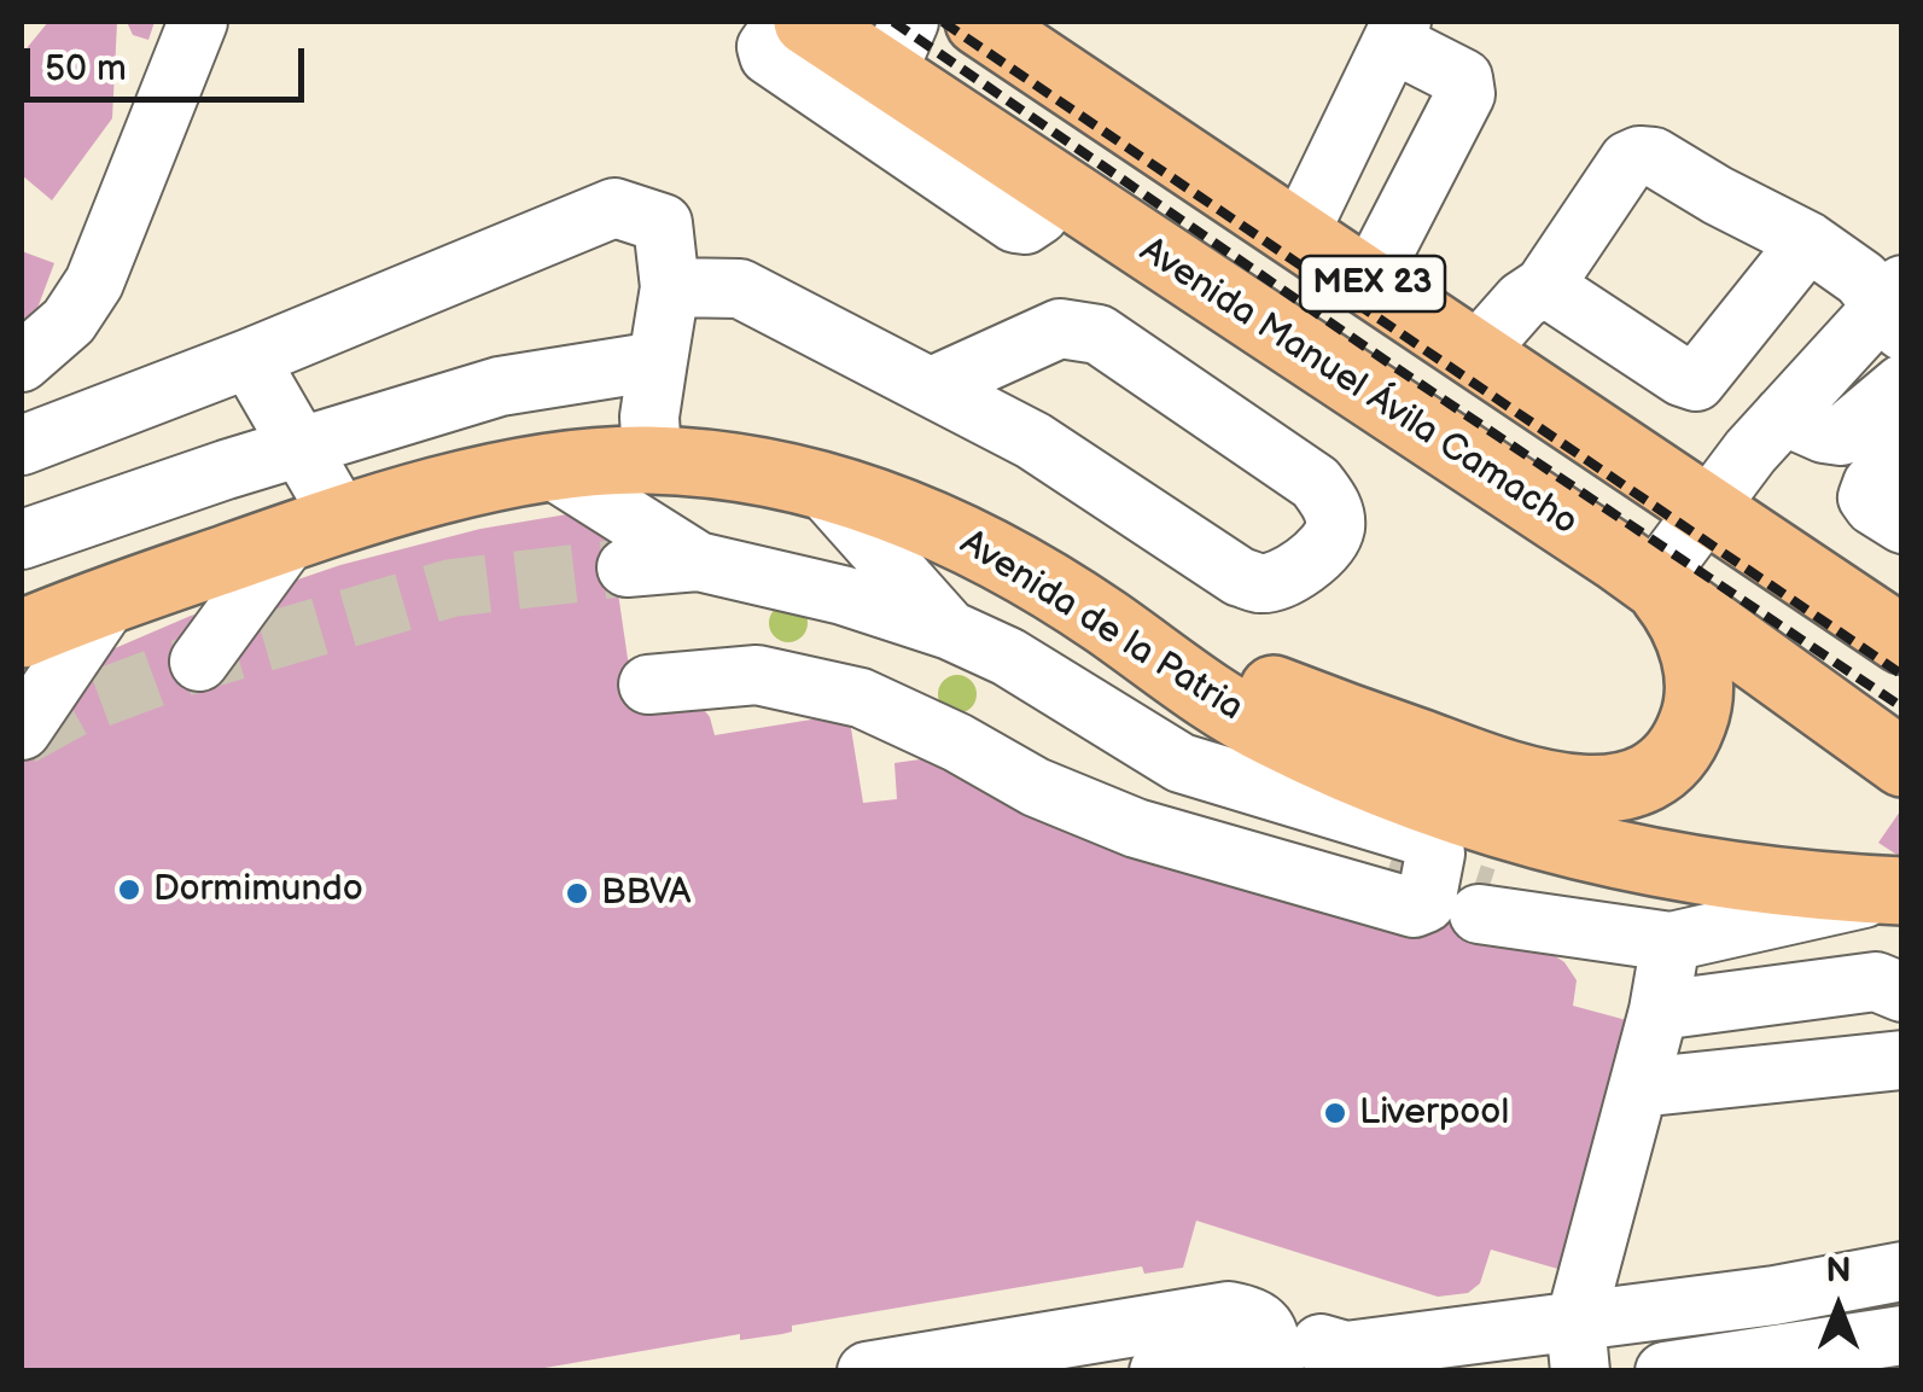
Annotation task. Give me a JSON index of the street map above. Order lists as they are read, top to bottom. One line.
{"streets":{"main road":["MEX 23","Avenida Manuel Ávila Camacho","Avenida de la Patria"]},"places":["Dormimundo","BBVA","Liverpool"],"scale_bar":"50 m","north":"top"}
